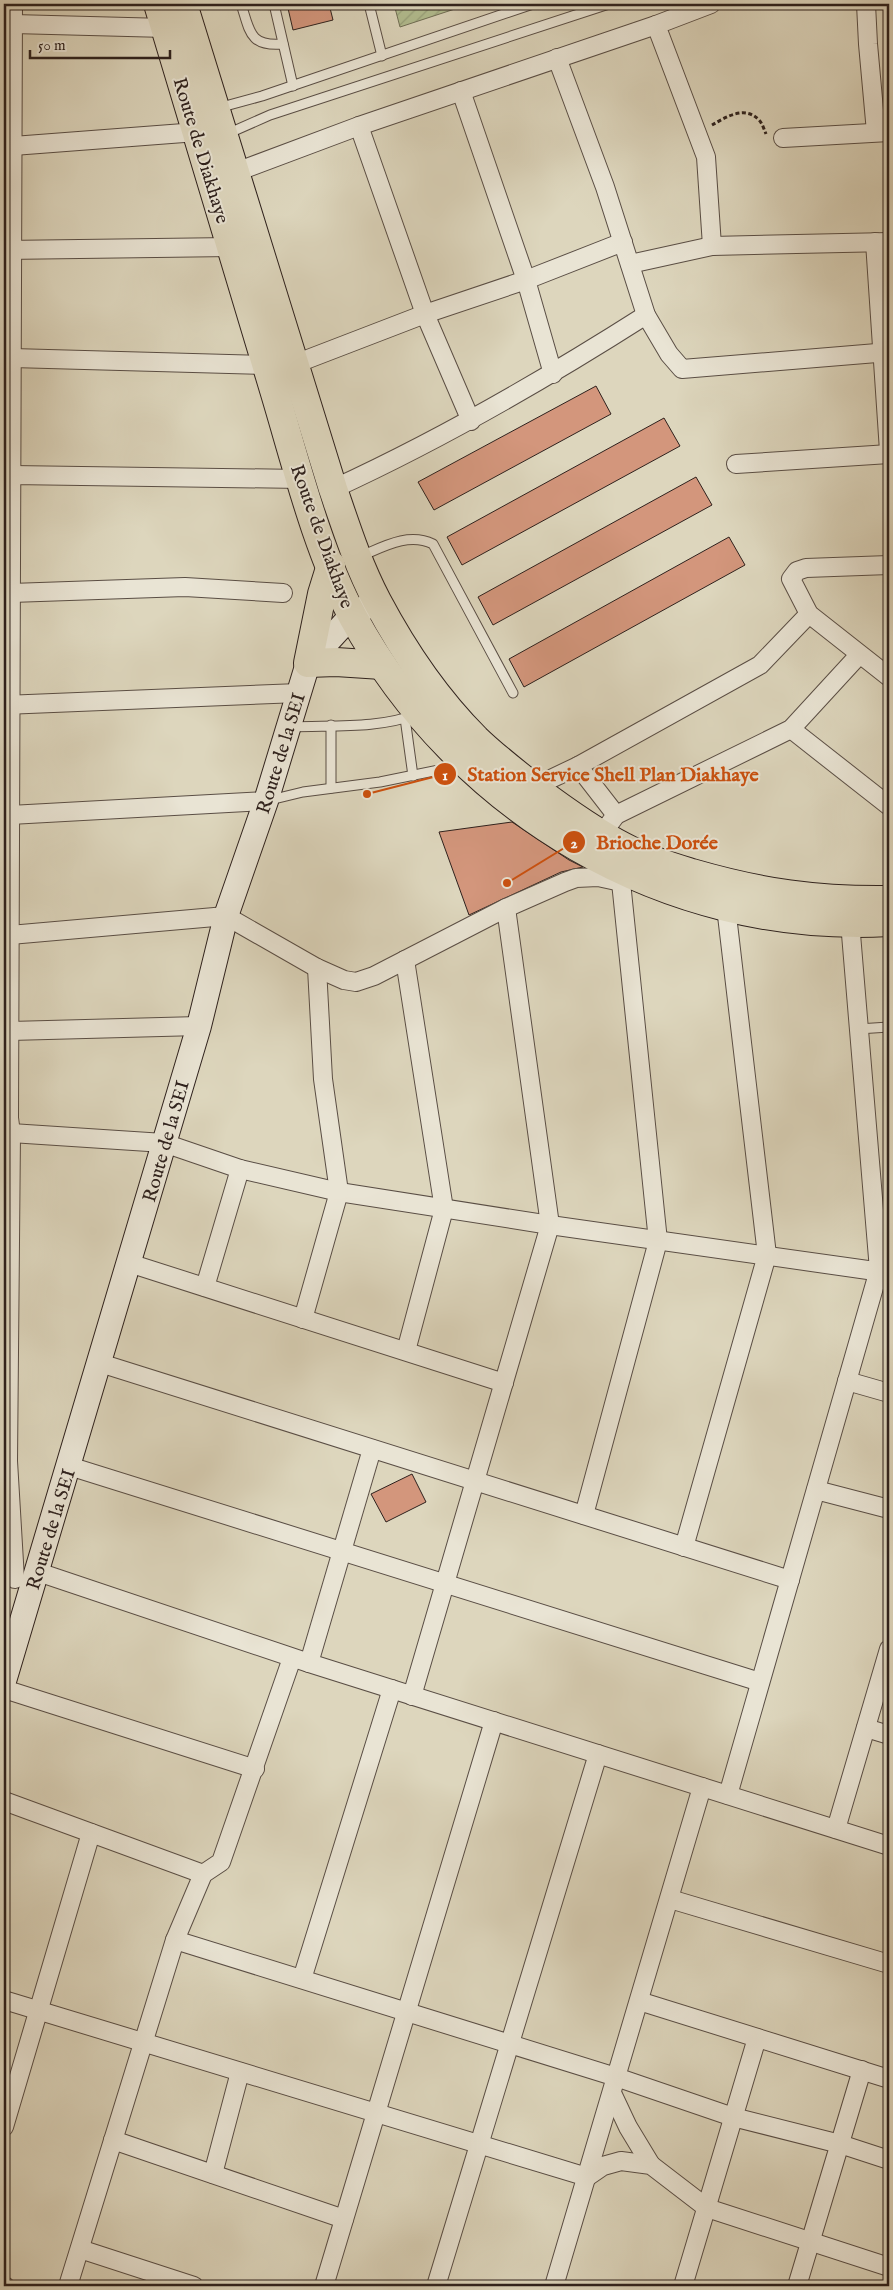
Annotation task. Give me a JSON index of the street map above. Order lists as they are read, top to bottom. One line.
{"streets":{"main road":["Route de Diakhaye"],"street":["Route de la SEI"]},"crossings":[["Route de Diakhaye","Route de la SEI"]],"places":["Station Service Shell Plan Diakhaye","Brioche Dorée"],"scale_bar":"50 m"}
